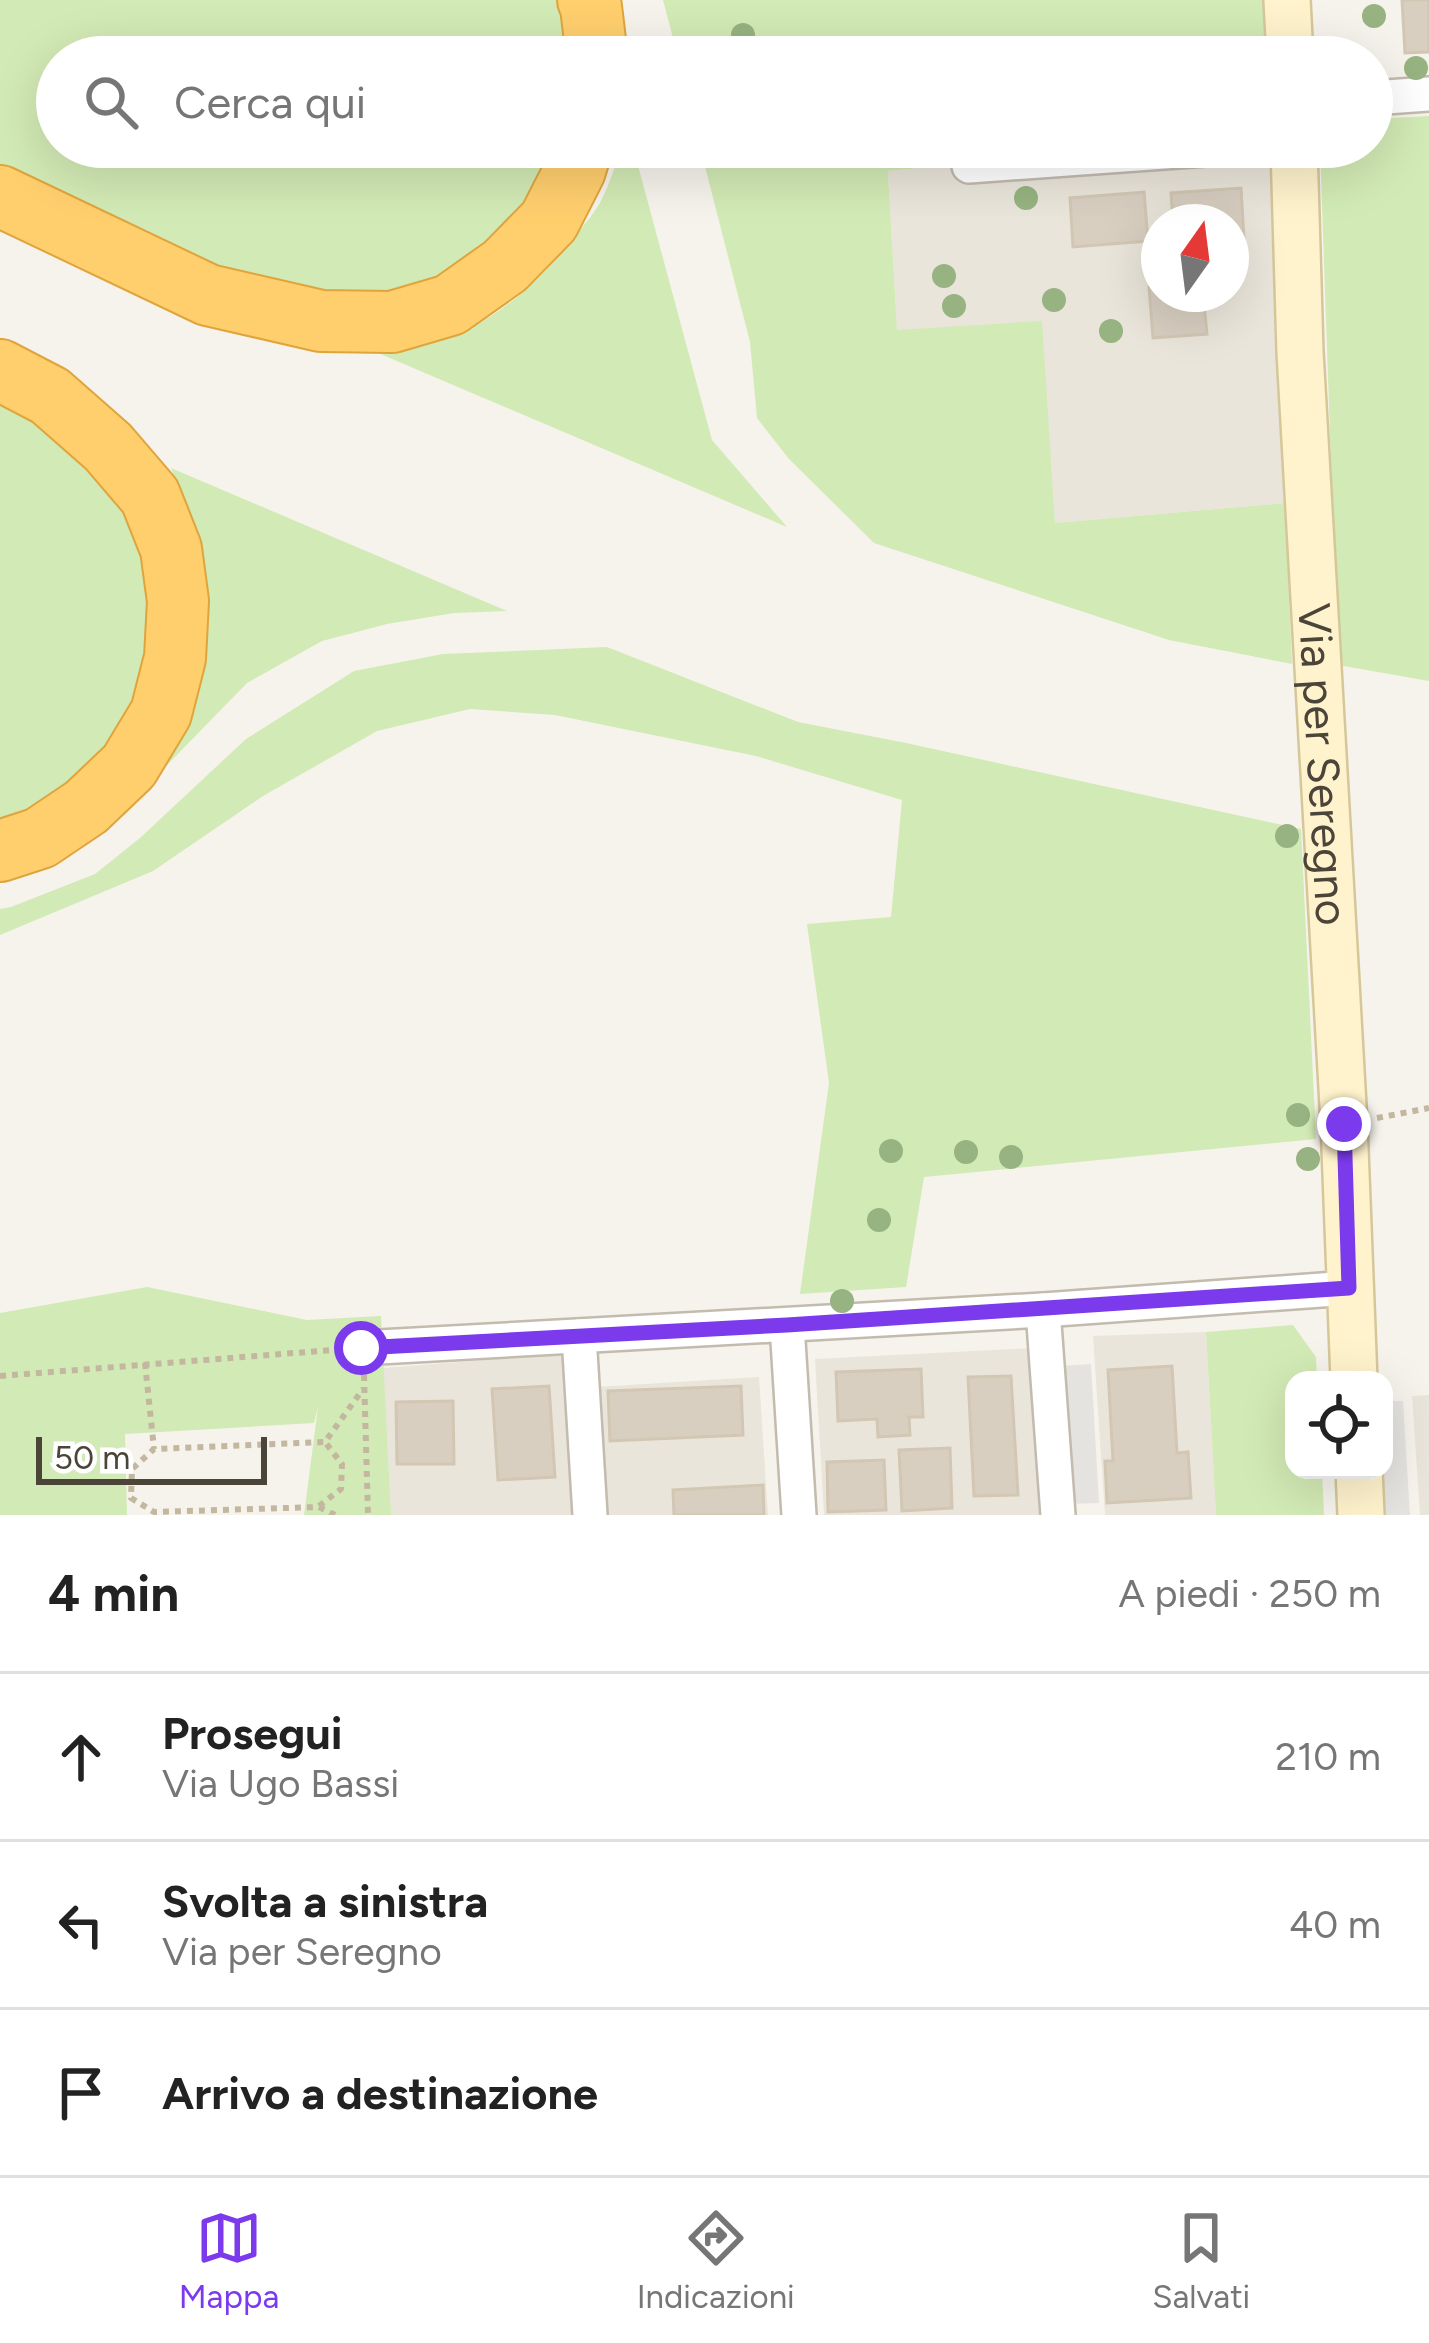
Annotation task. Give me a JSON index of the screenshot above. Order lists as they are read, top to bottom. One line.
{"streets":{"street":["Via per Seregno"]},"scale_bar":"50 m","north":"top","page":{"search":"Cerca qui","scale":"50 m","heading":["4 min","A piedi · 250 m"],"list":[["Prosegui","Via Ugo Bassi","210 m"],["Svolta a sinistra","Via per Seregno","40 m"],"Arrivo a destinazione"],"nav":["Mappa","Indicazioni","Salvati"]}}
